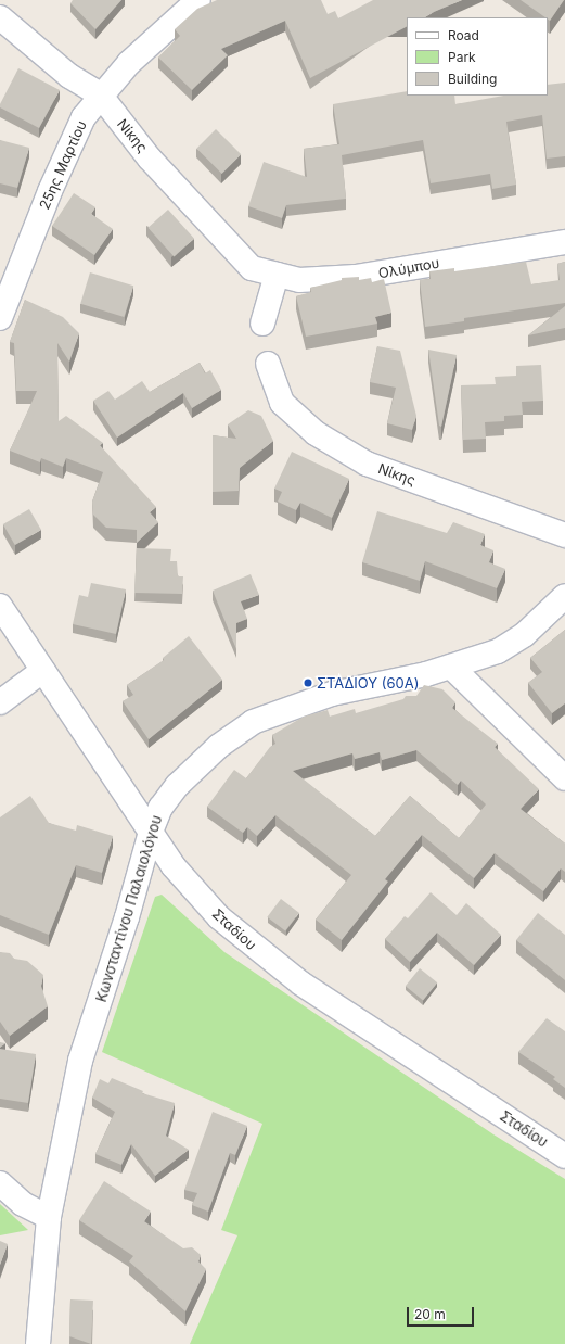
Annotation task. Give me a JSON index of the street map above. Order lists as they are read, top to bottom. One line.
{"streets":{"street":["Νίκης","25ης Μαρτίου","Ολύμπου","Κωνσταντίνου Παλαιολόγου","Σταδίου"]},"crossings":[["Νίκης","25ης Μαρτίου"],["Νίκης","Ολύμπου"],["Κωνσταντίνου Παλαιολόγου","Σταδίου"]],"places":["ΣΤΑΔΙΟΥ (60A)"],"legend":["Road","Park","Building"],"scale_bar":"20 m"}
